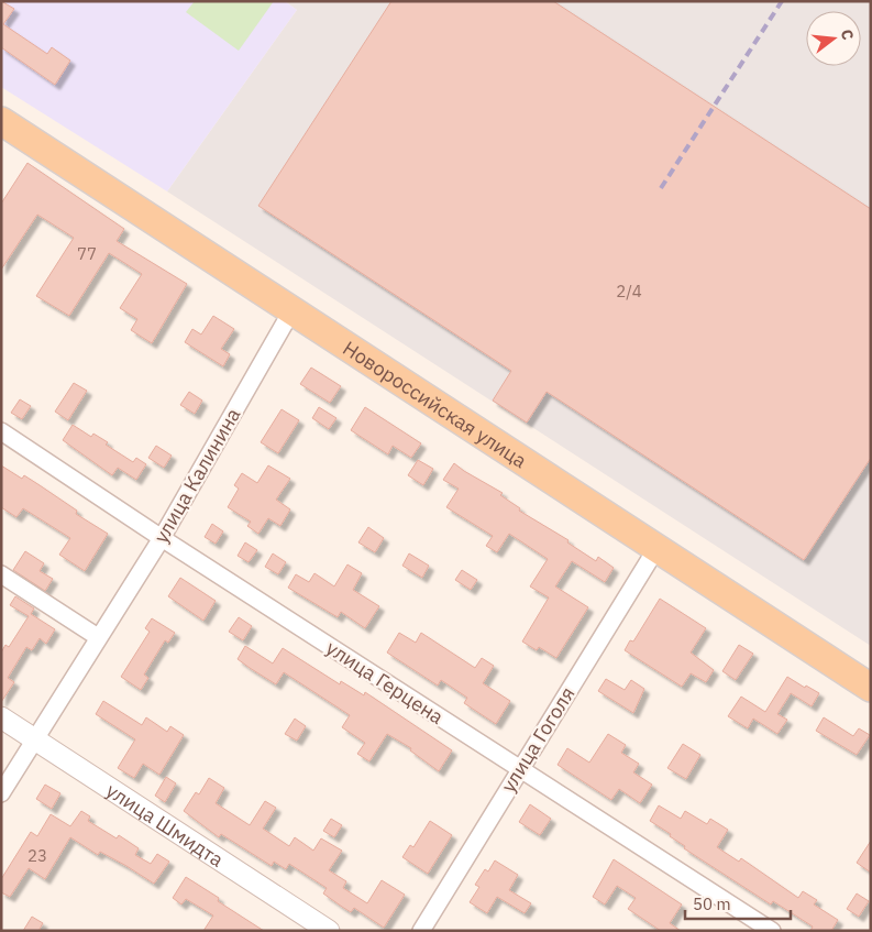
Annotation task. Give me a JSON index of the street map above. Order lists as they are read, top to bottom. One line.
{"streets":{"main road":["Новороссийская улица"],"street":["улица Калинина","улица Герцена","улица Гоголя","улица Шмидта"]},"crossings":[["Новороссийская улица","улица Калинина"],["Новороссийская улица","улица Гоголя"],["улица Калинина","улица Герцена"],["улица Калинина","улица Шмидта"],["улица Герцена","улица Гоголя"]],"house_numbers":["77","2/4","23"],"scale_bar":"50 m","north":"right"}
